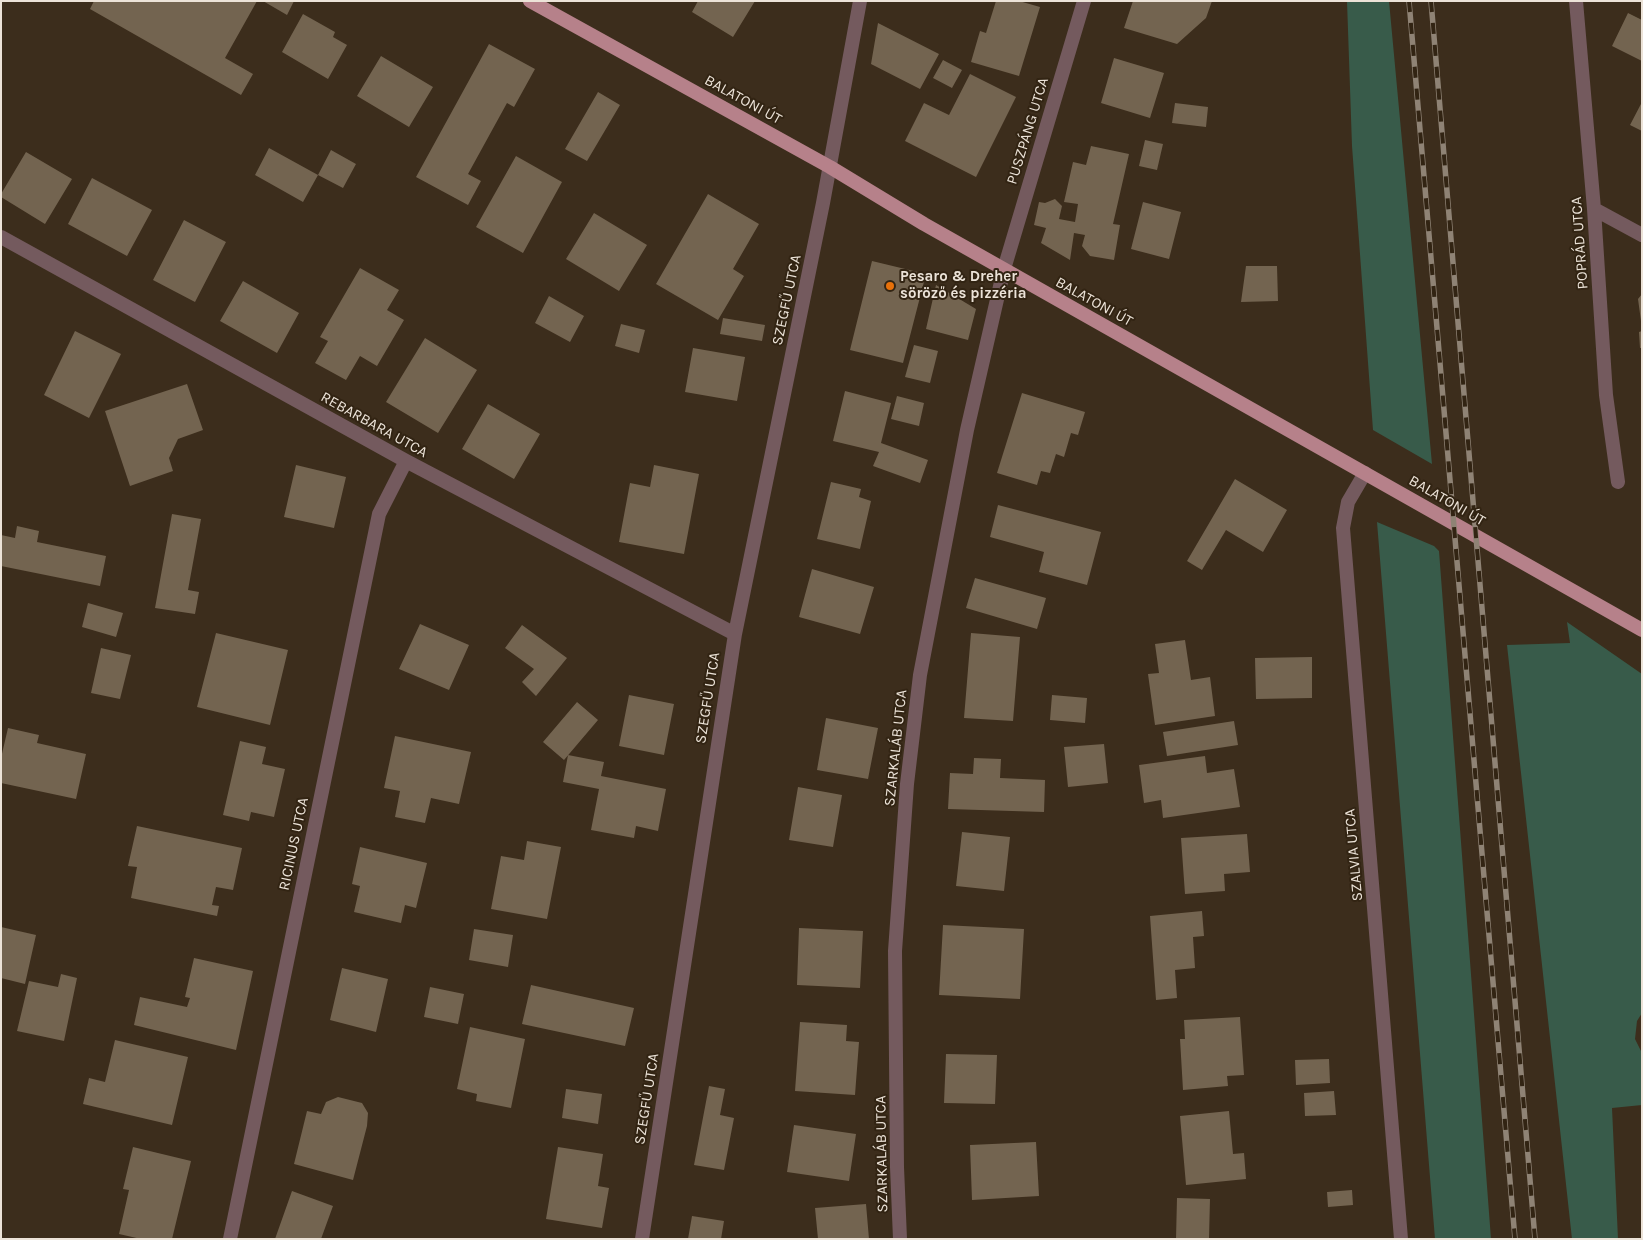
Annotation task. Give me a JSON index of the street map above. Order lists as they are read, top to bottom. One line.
{"streets":{"main road":["BALATONI ÚT"],"street":["PUSZPÁNG UTCA","POPRÁD UTCA","SZEGFŰ UTCA","REBARBARA UTCA","SZARKALÁB UTCA","RICINUS UTCA","SZALVIA UTCA"]},"crossings":[["BALATONI ÚT","PUSZPÁNG UTCA"],["BALATONI ÚT","SZEGFŰ UTCA"],["BALATONI ÚT","SZARKALÁB UTCA"],["BALATONI ÚT","SZALVIA UTCA"],["PUSZPÁNG UTCA","SZARKALÁB UTCA"],["SZEGFŰ UTCA","REBARBARA UTCA"],["REBARBARA UTCA","RICINUS UTCA"]],"places":["Pesaro & Dreher söröző és pizzéria"]}
